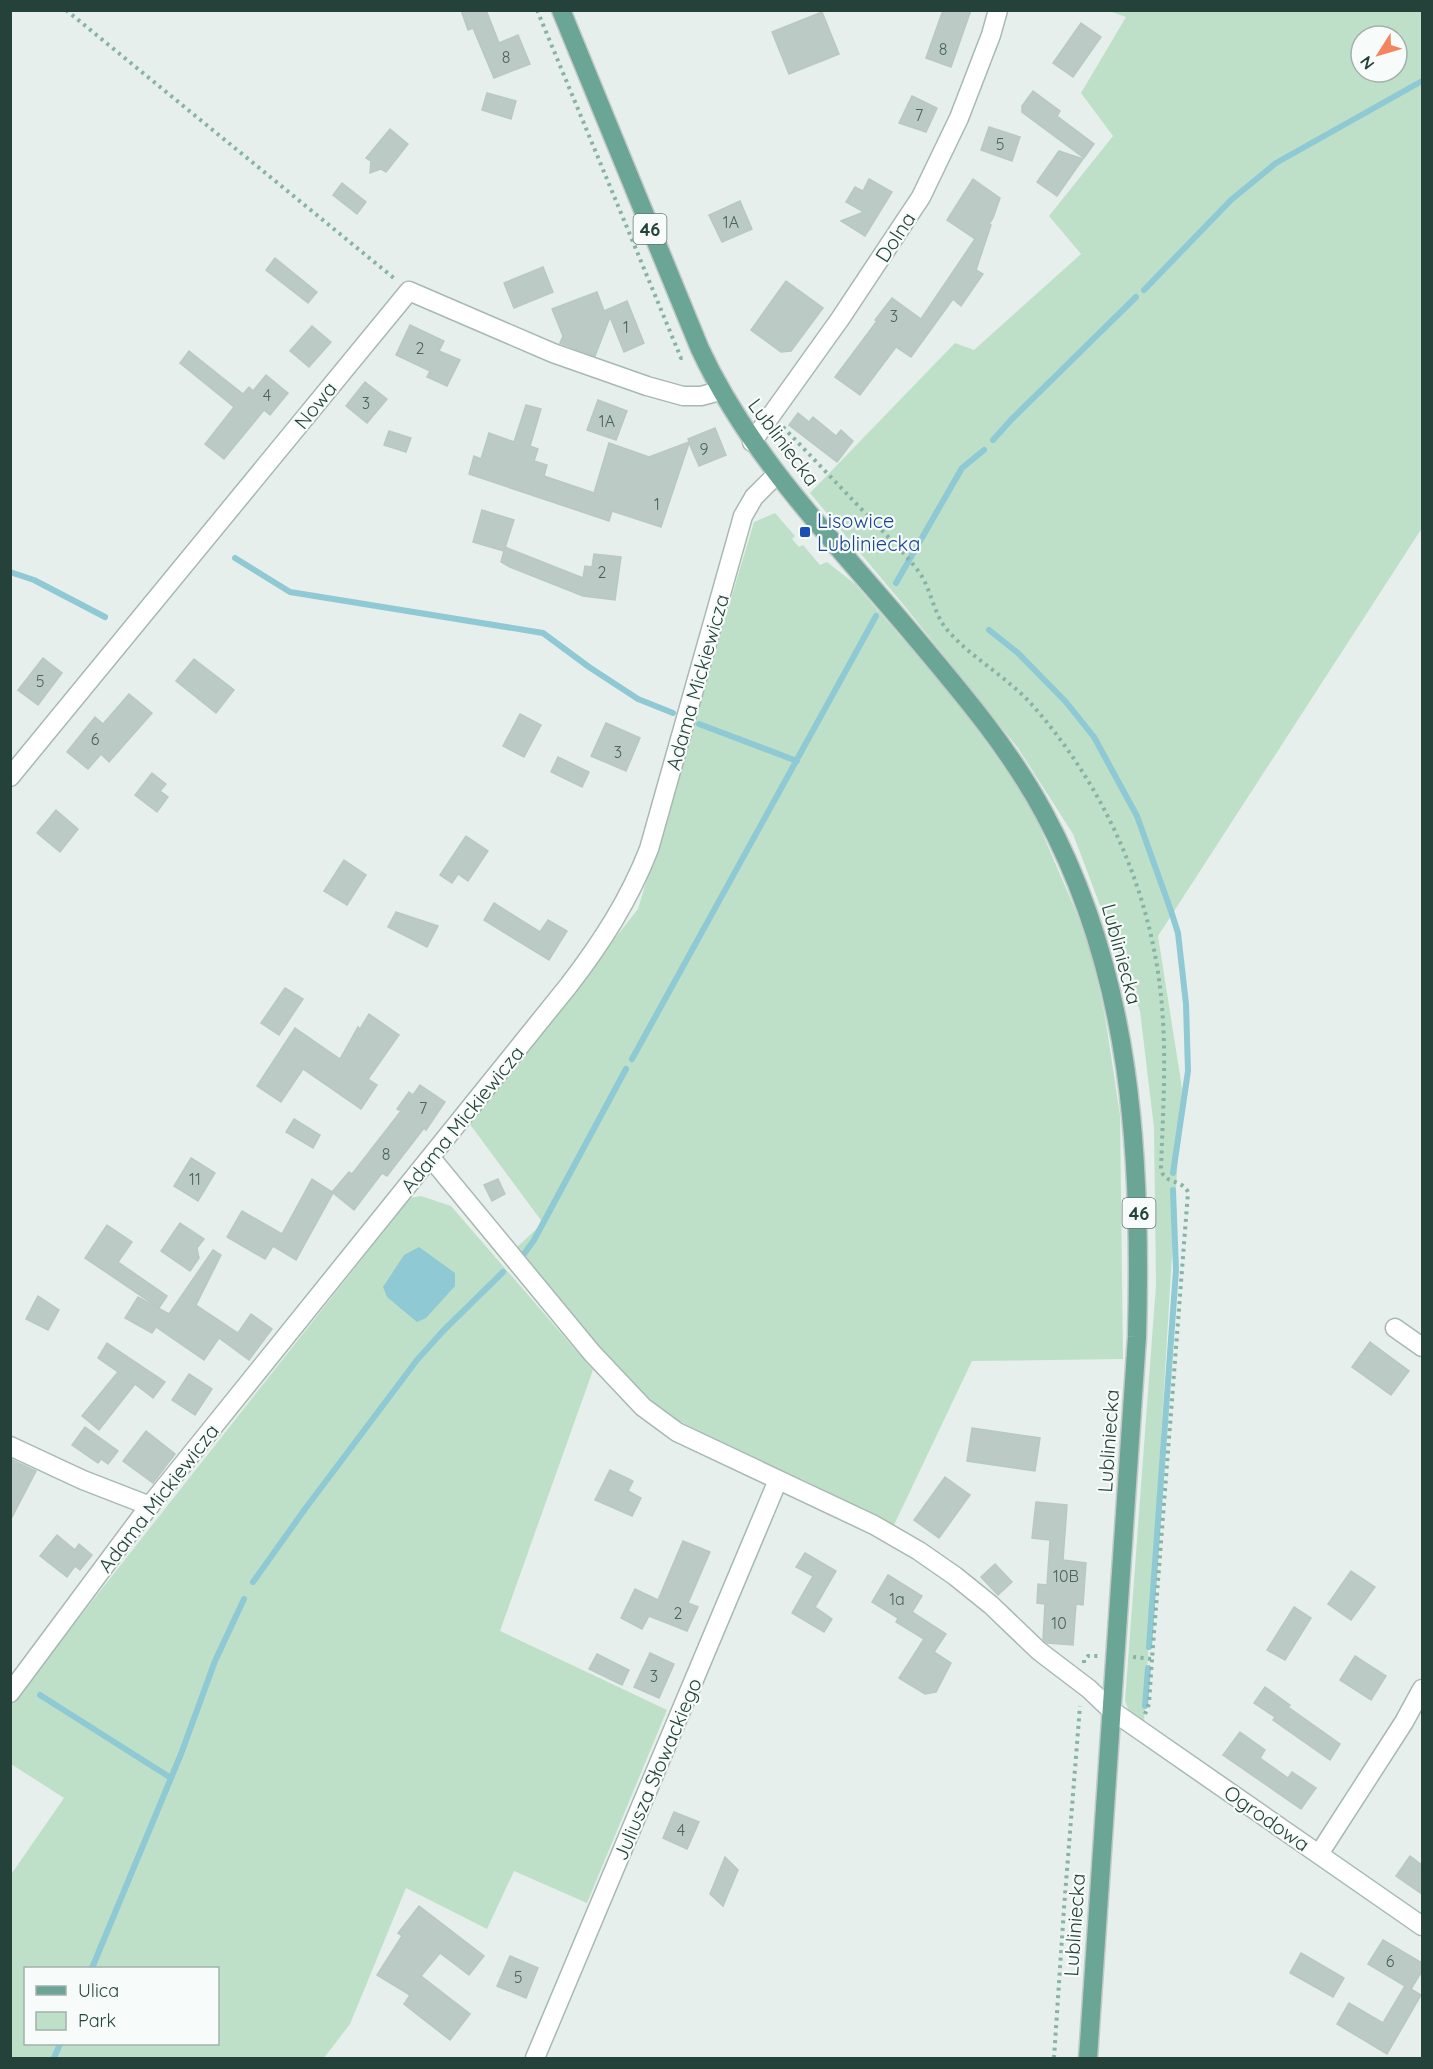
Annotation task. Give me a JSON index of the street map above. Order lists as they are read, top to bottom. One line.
{"streets":{"main road":["46","Lubliniecka"],"street":["Dolna","Nowa","Adama Mickiewicza","Juliusza Słowackiego","Ogrodowa"]},"crossings":[["Dolna","Lubliniecka"],["Lubliniecka","Adama Mickiewicza"],["Lubliniecka","Ogrodowa"],["Adama Mickiewicza","Ogrodowa"],["Juliusza Słowackiego","Ogrodowa"]],"places":{"transit":["Lisowice Lubliniecka"]},"house_numbers":["8","8","7","5","1A","3","1","2","4","3","1A","9","1","2","5","6","3","7","8","11","10B","1a","2","10","3","4","6","5"],"legend":["Ulica","Park"],"north":"bottom left"}
